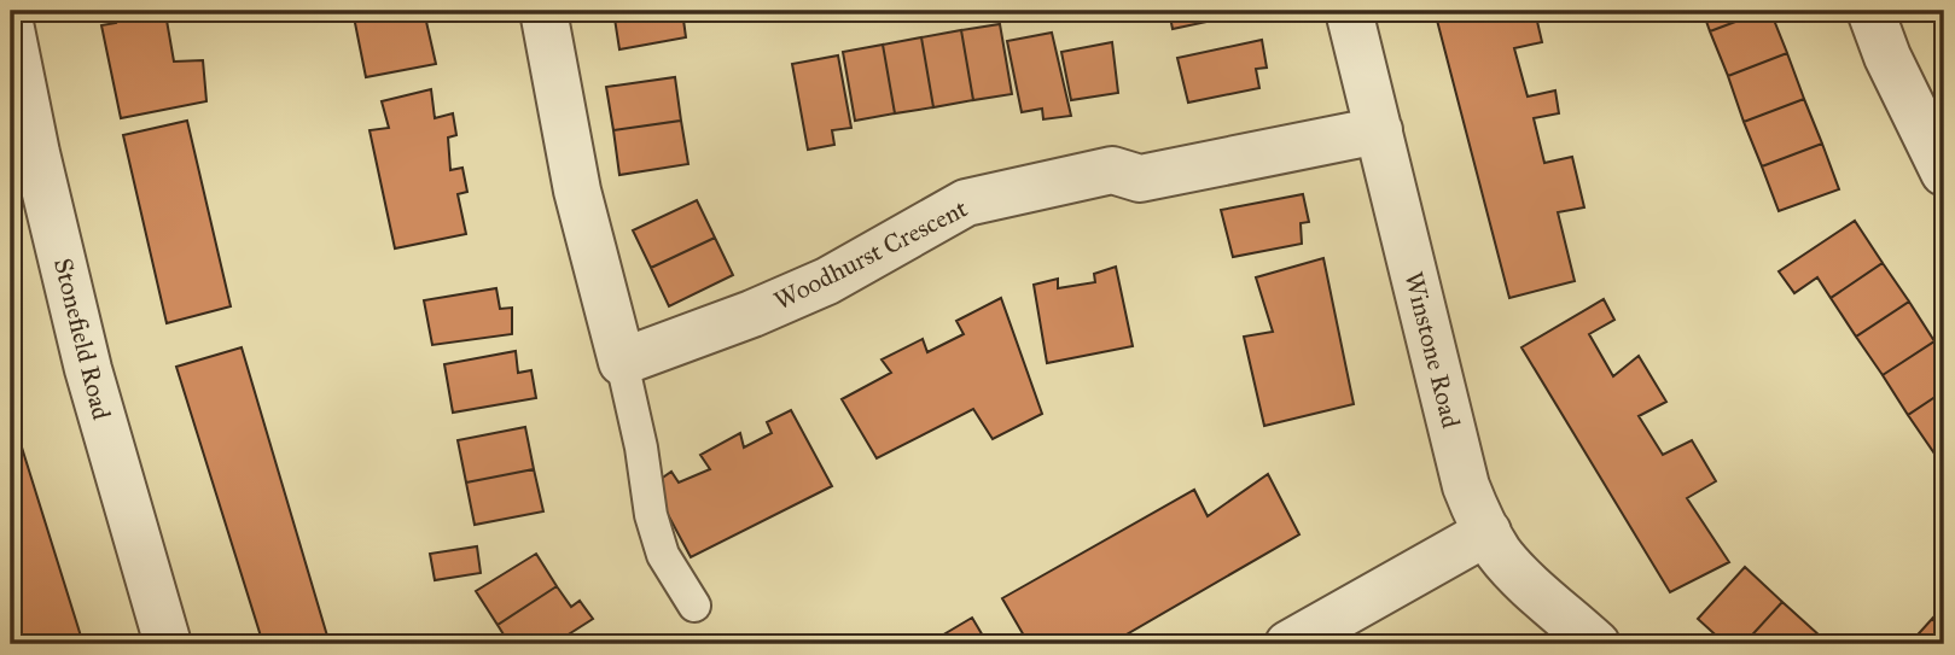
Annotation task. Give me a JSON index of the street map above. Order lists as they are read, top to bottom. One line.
{"streets":{"street":["Woodhurst Crescent","Stonefield Road","Winstone Road"]},"crossings":[["Woodhurst Crescent","Winstone Road"]]}
